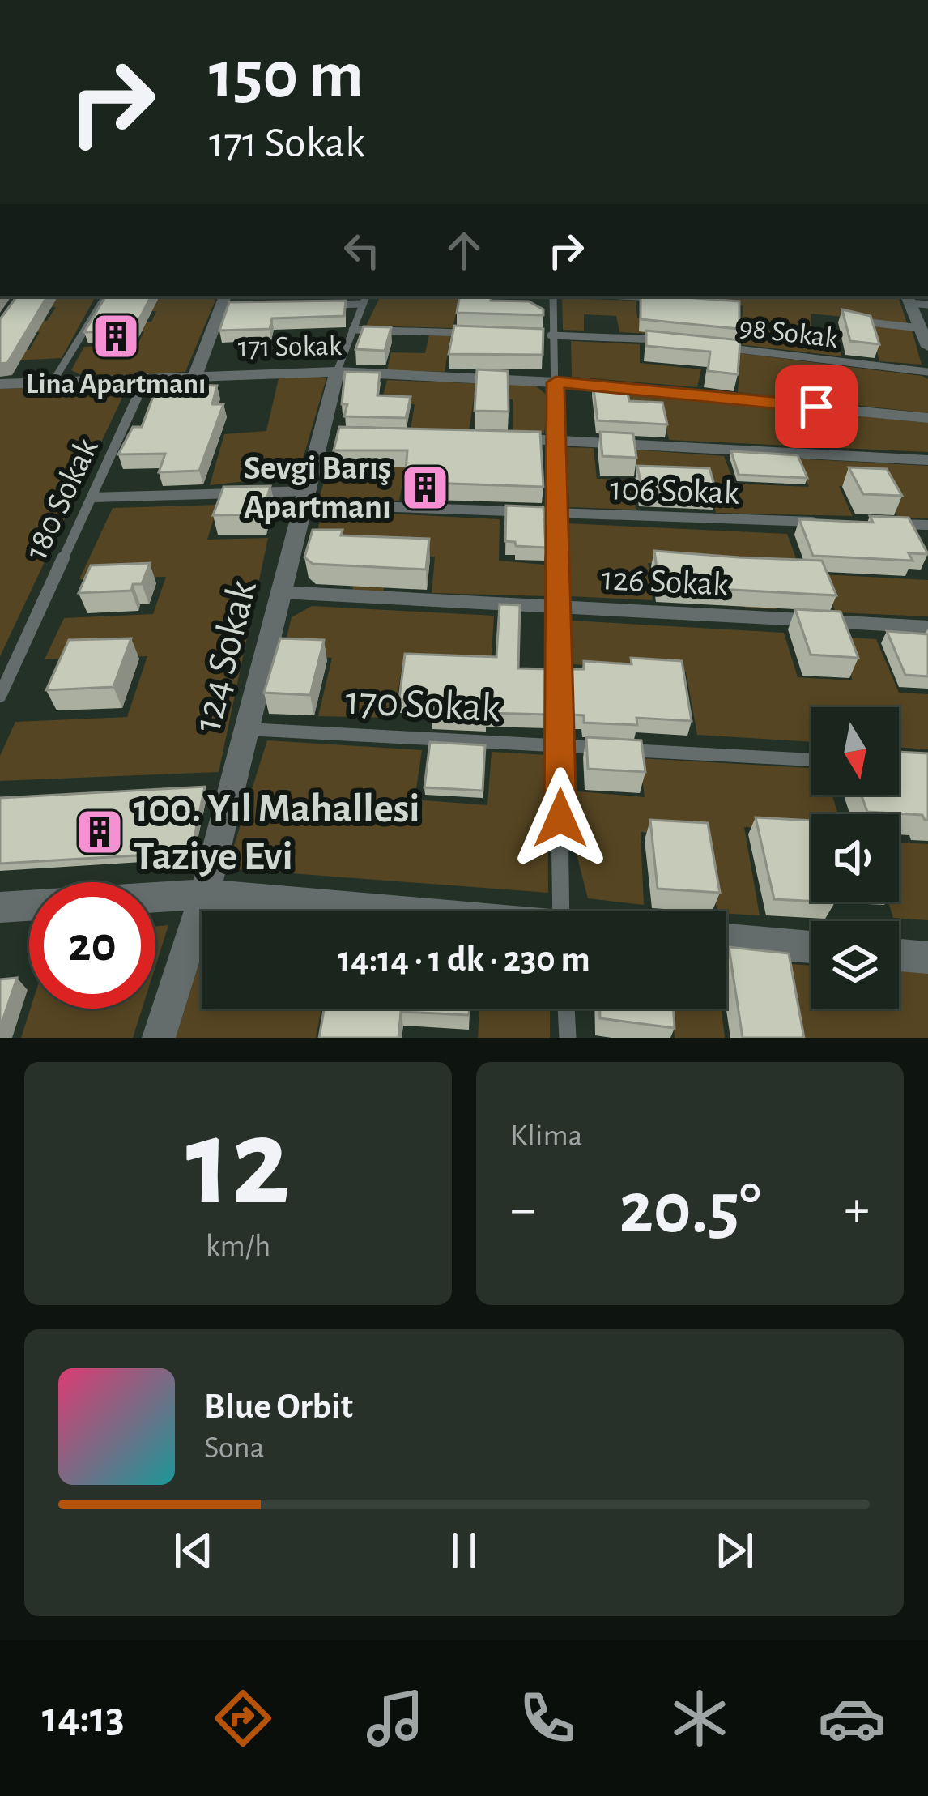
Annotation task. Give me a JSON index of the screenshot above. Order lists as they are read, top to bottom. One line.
{"streets":{"street":["171 Sokak","124 Sokak"],"lane":["98 Sokak","106 Sokak","180 Sokak","126 Sokak","170 Sokak"]},"crossings":[["171 Sokak","180 Sokak"],["171 Sokak","124 Sokak"],["106 Sokak","180 Sokak"],["106 Sokak","124 Sokak"],["126 Sokak","124 Sokak"],["124 Sokak","170 Sokak"]],"places":{"building":["Lina Apartmanı","Sevgi Barış Apartmanı","100. Yıl Mahallesi Taziye Evi"]},"north":"bottom","page":{"turn":["150 m","171 Sokak"],"limit":"20","trip":"14:14 · 1 dk · 230 m","tile":[["12","km/h"],"Klima"],"heat":["−","20.5°","+"],"song":["Blue Orbit","Sona"],"tabs":"14:13"}}
